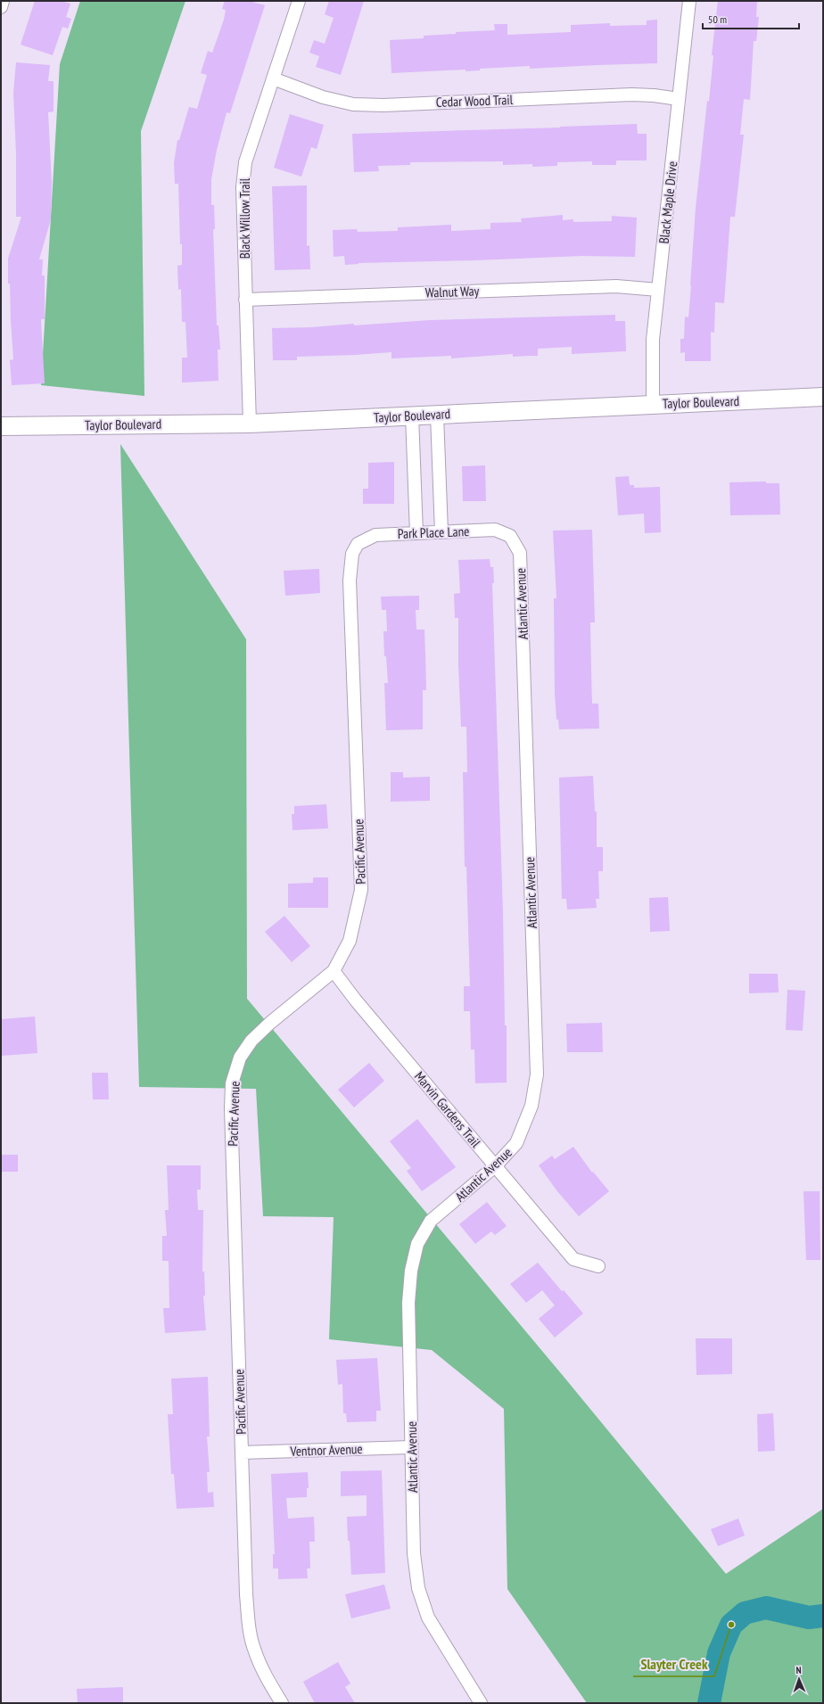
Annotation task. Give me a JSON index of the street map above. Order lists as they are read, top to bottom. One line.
{"streets":{"street":["Cedar Wood Trail","Black Maple Drive","Black Willow Trail","Walnut Way","Taylor Boulevard","Park Place Lane","Atlantic Avenue","Pacific Avenue","Marvin Gardens Trail","Ventnor Avenue"]},"crossings":[["Cedar Wood Trail","Black Maple Drive"],["Cedar Wood Trail","Black Willow Trail"],["Black Maple Drive","Walnut Way"],["Black Maple Drive","Taylor Boulevard"],["Black Willow Trail","Walnut Way"],["Black Willow Trail","Taylor Boulevard"],["Park Place Lane","Atlantic Avenue"],["Park Place Lane","Pacific Avenue"],["Atlantic Avenue","Marvin Gardens Trail"],["Atlantic Avenue","Ventnor Avenue"],["Pacific Avenue","Marvin Gardens Trail"],["Pacific Avenue","Ventnor Avenue"]],"places":["Slayter Creek"],"scale_bar":"50 m","north":"top"}
